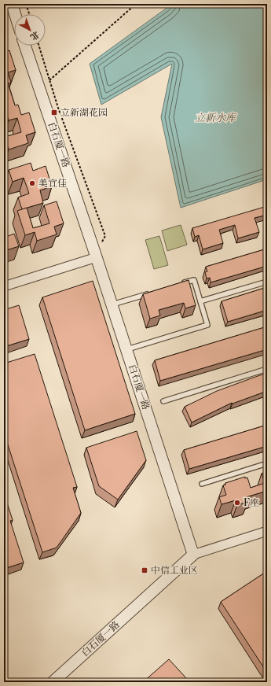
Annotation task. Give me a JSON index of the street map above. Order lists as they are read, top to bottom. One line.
{"streets":{"street":["白石厦一路"]},"water":["立新水库"],"places":{"transit":["立新湖花园","中信工业区"],"other":["美宜佳","F座"]},"north":"bottom right"}
